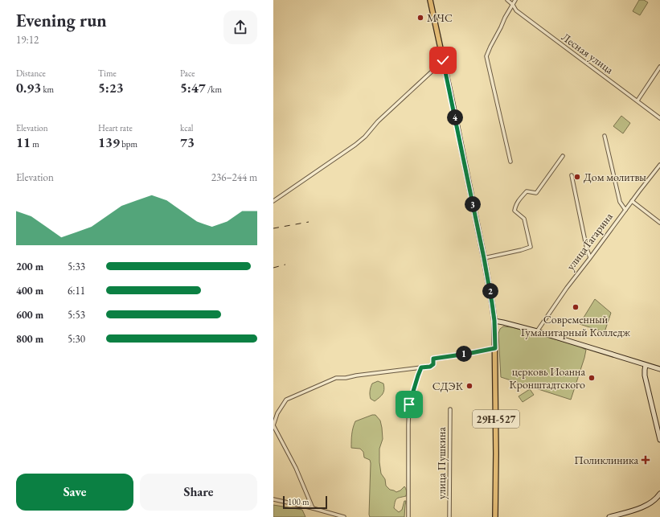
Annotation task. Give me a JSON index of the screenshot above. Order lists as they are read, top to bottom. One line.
{"streets":{"main road":["29Н-527"],"street":["Лесная улица","улица Гагарина","улица Пушкина"]},"places":{"other":["МЧС","Дом молитвы","Современный Гуманитарный Колледж","церковь Иоанна Кронштадтского","СДЭК"],"health":["Поликлиника"]},"scale_bar":"100 m","page":{"heading":["Evening run","19:12"],"stats":[["Distance","0.93 km"],["Time","5:23"],["Pace","5:47 /km"],["Elevation","11 m"],["Heart rate","139 bpm"],["kcal","73"]],"pins":["4","3","2","1"],"chart":["Elevation","236–244 m"],"list":[{"name":"200 m","note":"5:33"},{"name":"400 m","note":"6:11"},{"name":"600 m","note":"5:53"},{"name":"800 m","note":"5:30"}],"buttons":["Save","Share"],"scale":"100 m"}}
